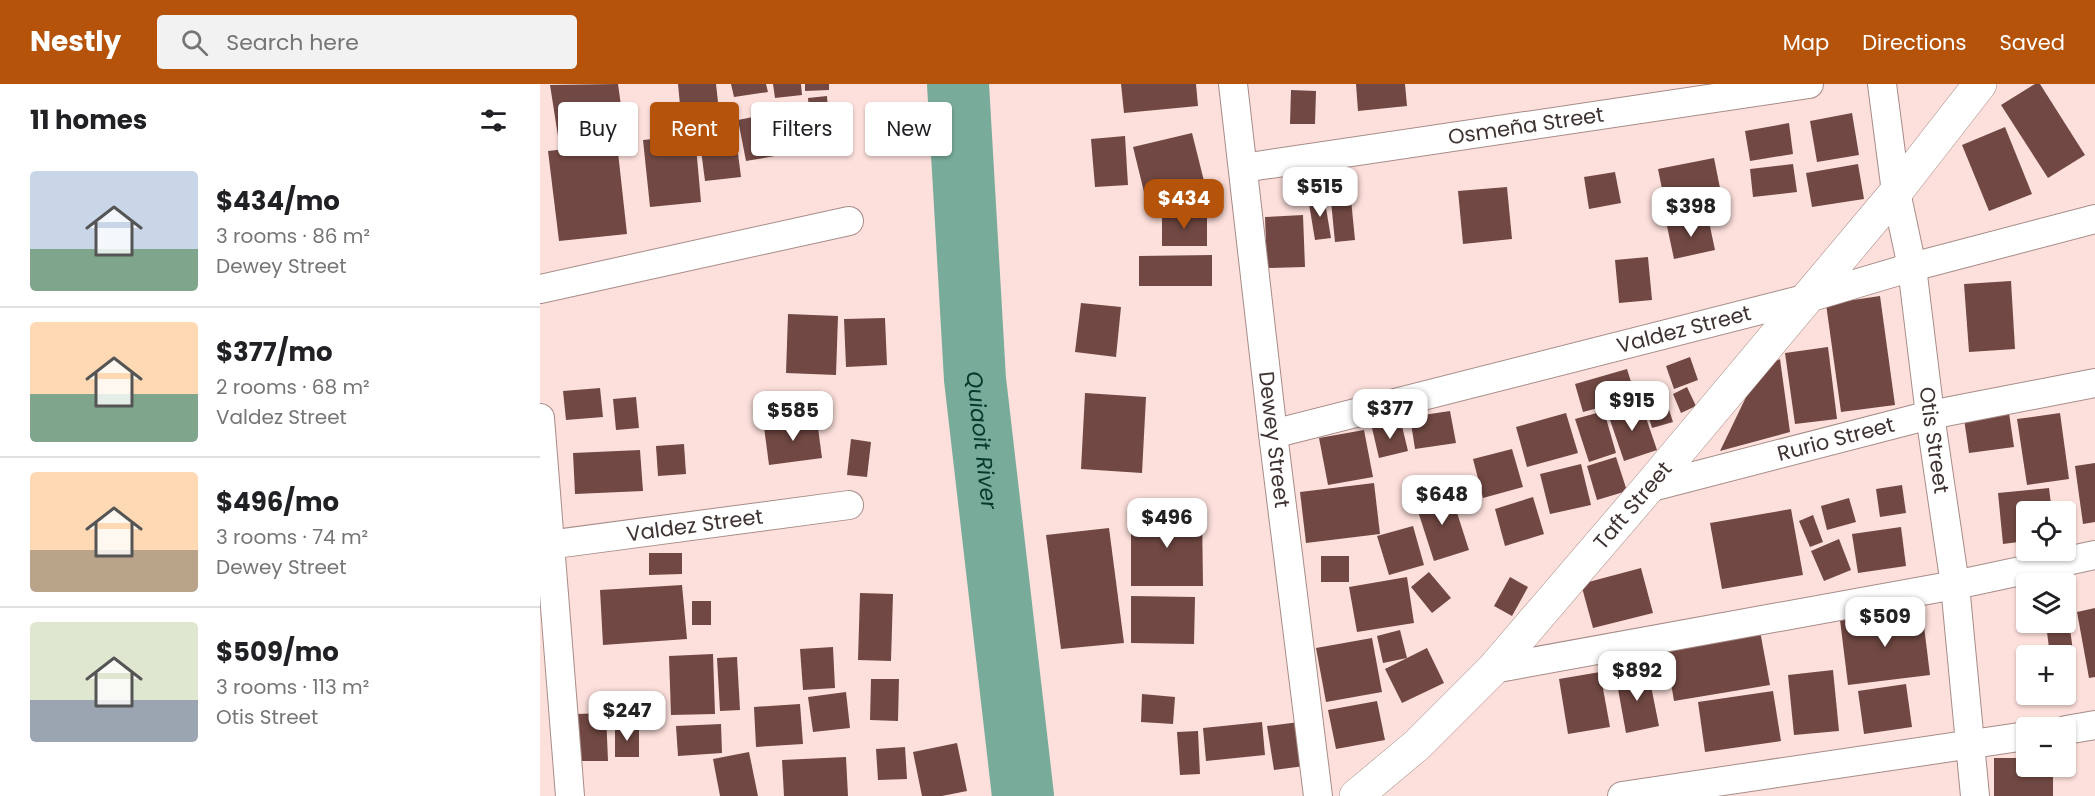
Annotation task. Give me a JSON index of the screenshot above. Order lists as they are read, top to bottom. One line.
{"streets":{"street":["Osmeña Street","Valdez Street","Rurio Street","Otis Street","Dewey Street","Taft Street"]},"crossings":[["Osmeña Street","Dewey Street"],["Valdez Street","Otis Street"],["Valdez Street","Dewey Street"],["Valdez Street","Taft Street"],["Rurio Street","Otis Street"],["Rurio Street","Taft Street"],["Otis Street","Taft Street"]],"water":["Quiaoit River"],"page":{"header":"Nestly","search":"Search here","nav":["Map","Directions","Saved"],"heading":"11 homes","chip":["Buy","Rent","Filters","New"],"list":[{"name":"$434/mo","note":"3 rooms · 86 m² · Dewey Street"},{"name":"$377/mo","note":"2 rooms · 68 m² · Valdez Street"},{"name":"$496/mo","note":"3 rooms · 74 m² · Dewey Street"},{"name":"$509/mo","note":"3 rooms · 113 m² · Otis Street"}],"price":["$515","$434","$398","$915","$377","$585","$648","$496","$509","$892","$247"],"map_buttons":["+","−"]}}
